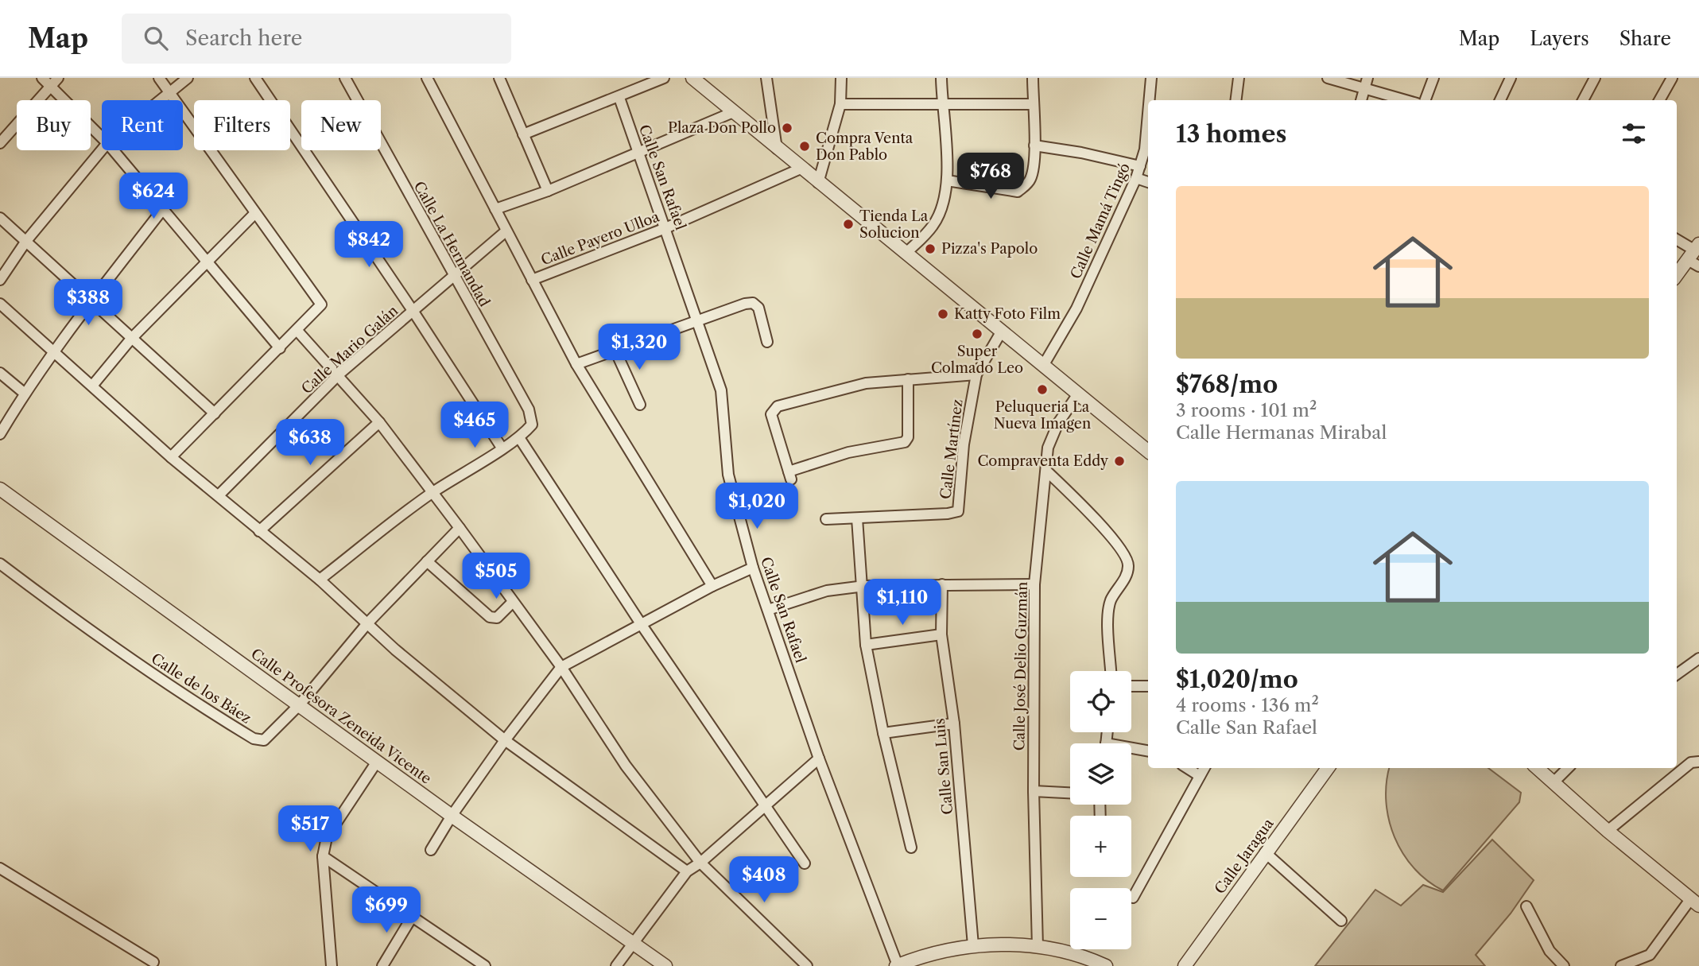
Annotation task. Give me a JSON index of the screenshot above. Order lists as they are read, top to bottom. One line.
{"streets":{"street":["Calle San Rafael","Calle Mamá Tingó","Calle Payero Ulloa","Calle La Hermandad","Calle Mario Galán","Calle Martínez","Calle José Delio Guzmán","Calle de los Báez","Calle Profesora Zeneida Vicente","Calle San Luis","Calle Jaragua"]},"crossings":[["Calle San Rafael","Calle Payero Ulloa"],["Calle La Hermandad","Calle Mario Galán"],["Calle de los Báez","Calle Profesora Zeneida Vicente"]],"places":["Plaza Don Pollo","Compra Venta Don Pablo","Tienda La Solucion","Pizza's Papolo","Katty Foto Film","Super Colmado Leo","Peluqueria La Nueva Imagen","Compraventa Eddy"],"page":{"header":"Map","search":"Search here","nav":["Map","Layers","Share"],"chip":["Buy","Rent","Filters","New"],"heading":"13 homes","price":["$768","$624","$842","$388","$1,320","$465","$638","$1,020","$505","$1,110","$517","$408","$699"],"list":[{"name":"$768/mo","note":"3 rooms · 101 m² · Calle Hermanas Mirabal"},{"name":"$1,020/mo","note":"4 rooms · 136 m² · Calle San Rafael"}],"map_buttons":["+","−"]}}
